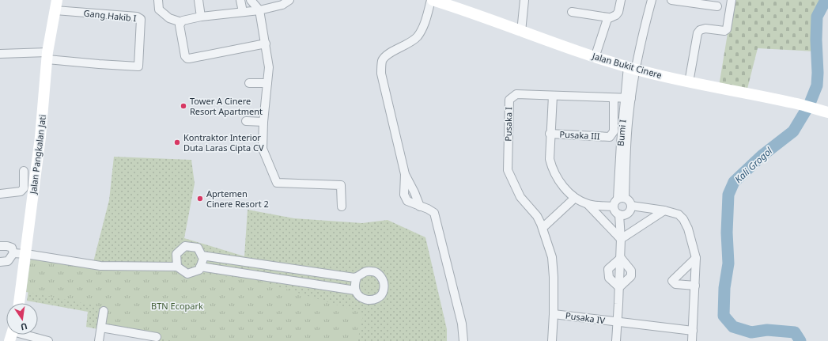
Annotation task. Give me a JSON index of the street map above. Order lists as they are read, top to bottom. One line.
{"streets":{"main road":["Jalan Bukit Cinere","Jalan Pangkalan Jati"],"street":["Gang Hakib I","Pusaka I","Bumi I","Pusaka III","Pusaka IV"]},"crossings":[["Gang Hakib I","Jalan Pangkalan Jati"],["Jalan Bukit Cinere","Bumi I"],["Pusaka I","Bumi I"],["Pusaka I","Pusaka III"]],"water":["Kali Grogol"],"parks":["BTN Ecopark"],"places":["Tower A Cinere Resort Apartment","Kontraktor Interior Duta Laras Cipta CV","Aprtemen Cinere Resort 2"],"north":"bottom"}
